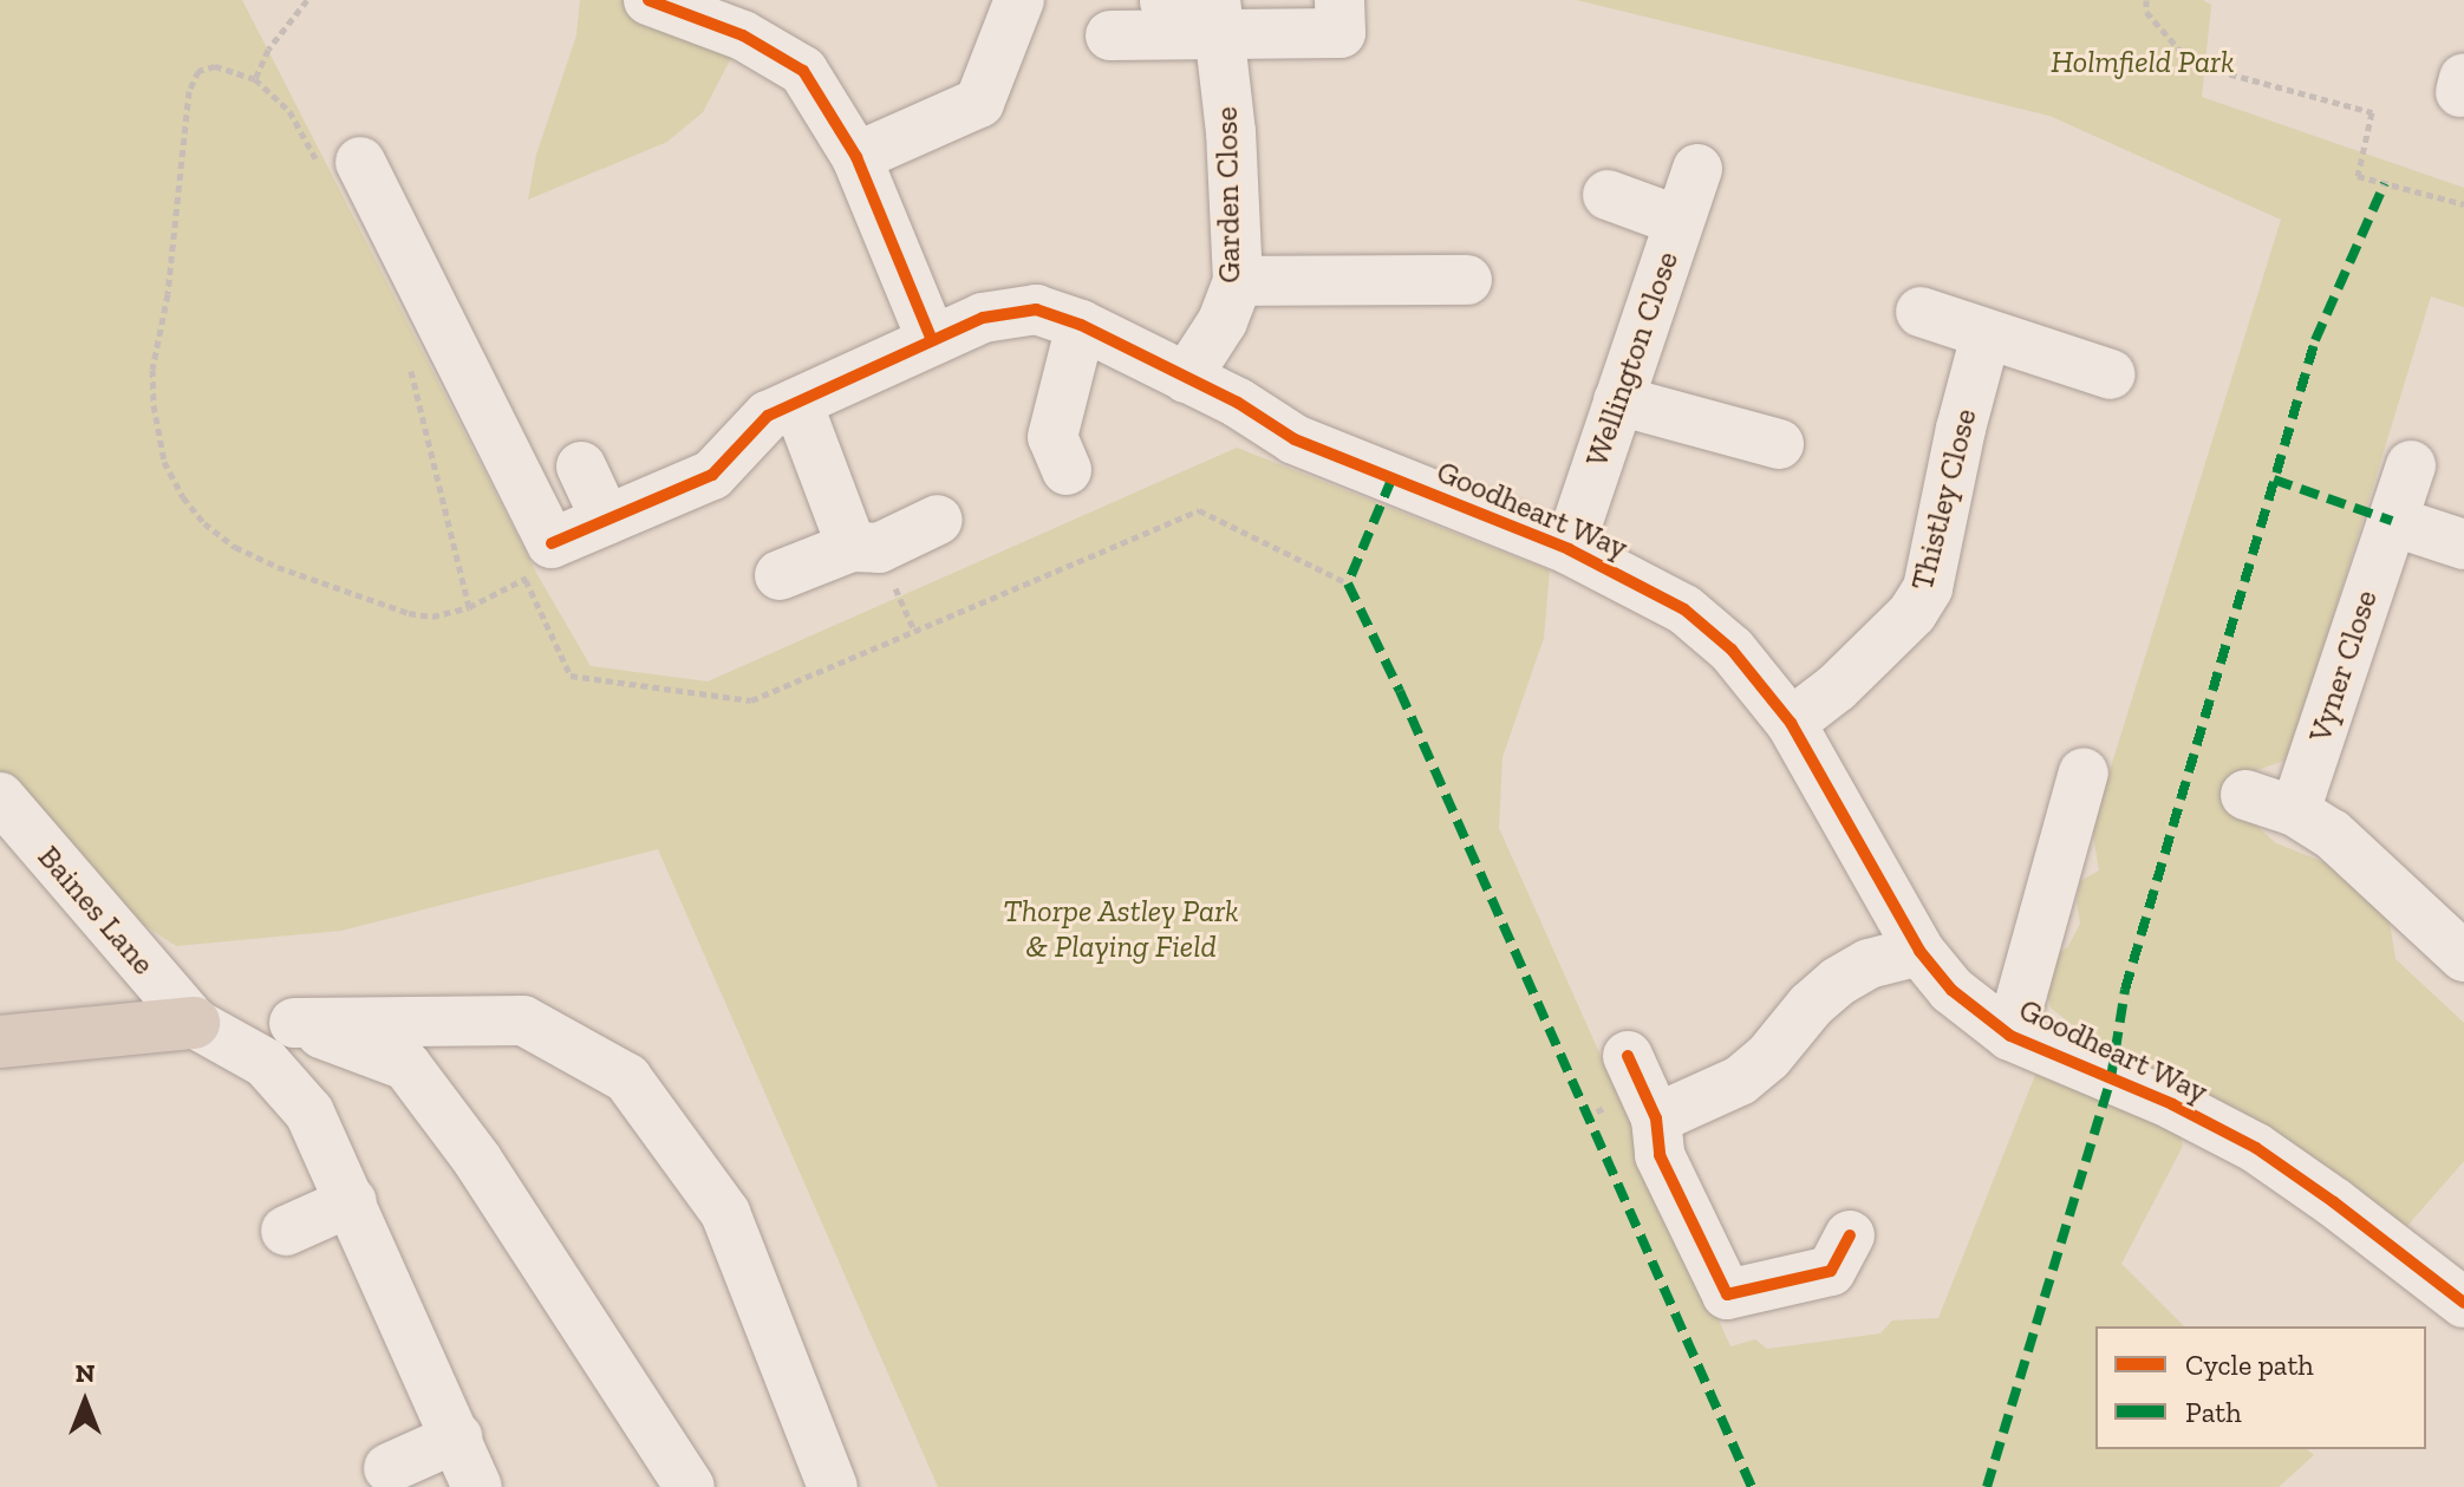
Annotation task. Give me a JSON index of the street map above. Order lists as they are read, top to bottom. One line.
{"streets":{"street":["Garden Close","Wellington Close","Thistley Close","Goodheart Way","Vyner Close","Baines Lane"]},"crossings":[["Garden Close","Goodheart Way"],["Wellington Close","Goodheart Way"],["Thistley Close","Goodheart Way"]],"parks":["Holmfield Park","Thorpe Astley Park & Playing Field"],"legend":["Cycle path","Path"],"north":"top"}
